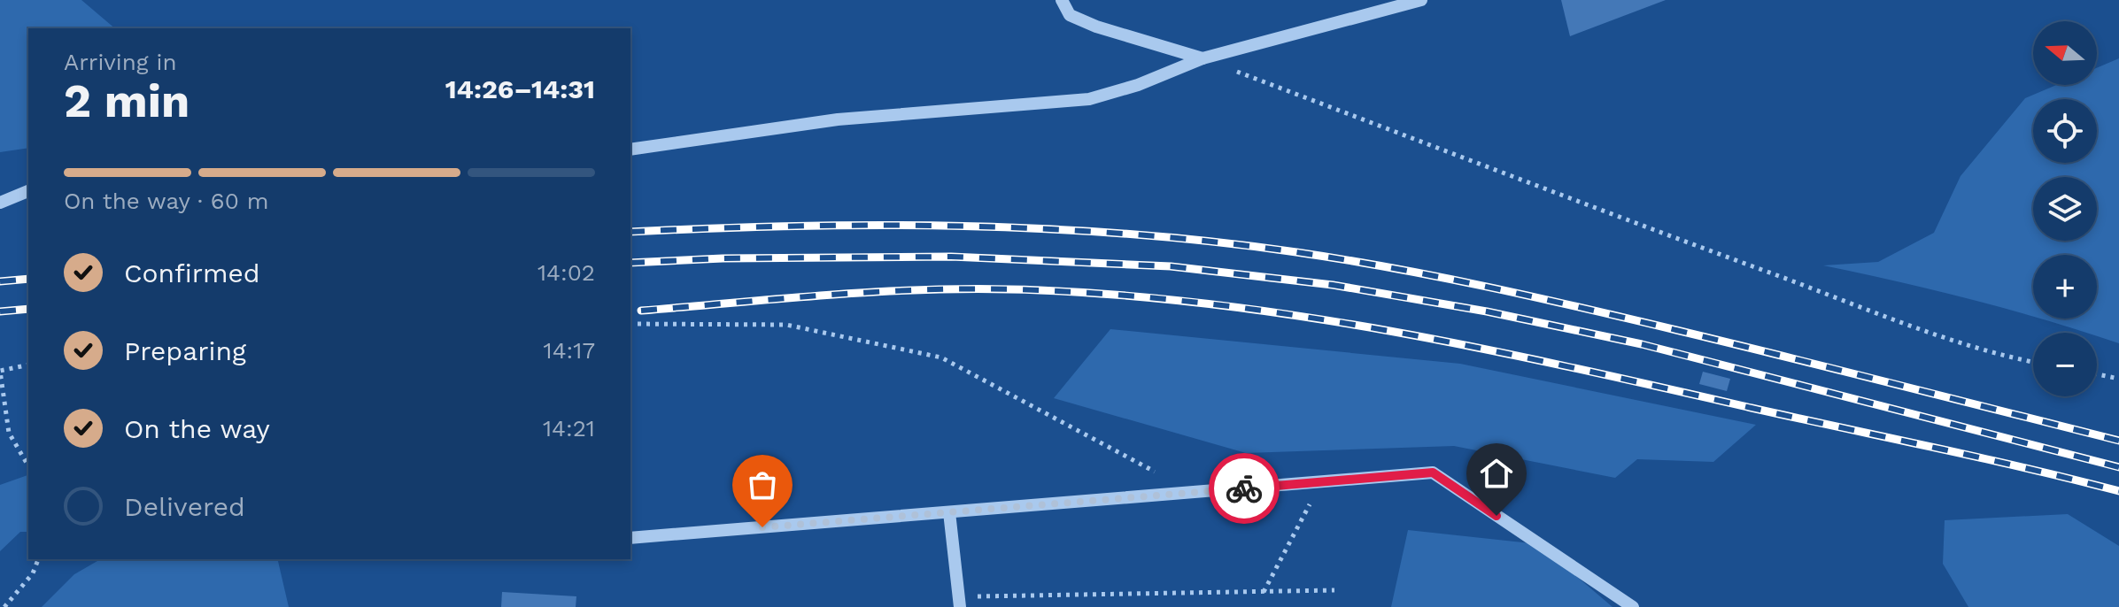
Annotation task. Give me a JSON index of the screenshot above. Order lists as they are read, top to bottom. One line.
{"north":"left","page":{"map_buttons":["+","−"],"heading":["2 min","Arriving in","14:26–14:31"],"bar":"On the way · 60 m","list":[["Confirmed","14:02"],["Preparing","14:17"],["On the way","14:21"],"Delivered"]}}
